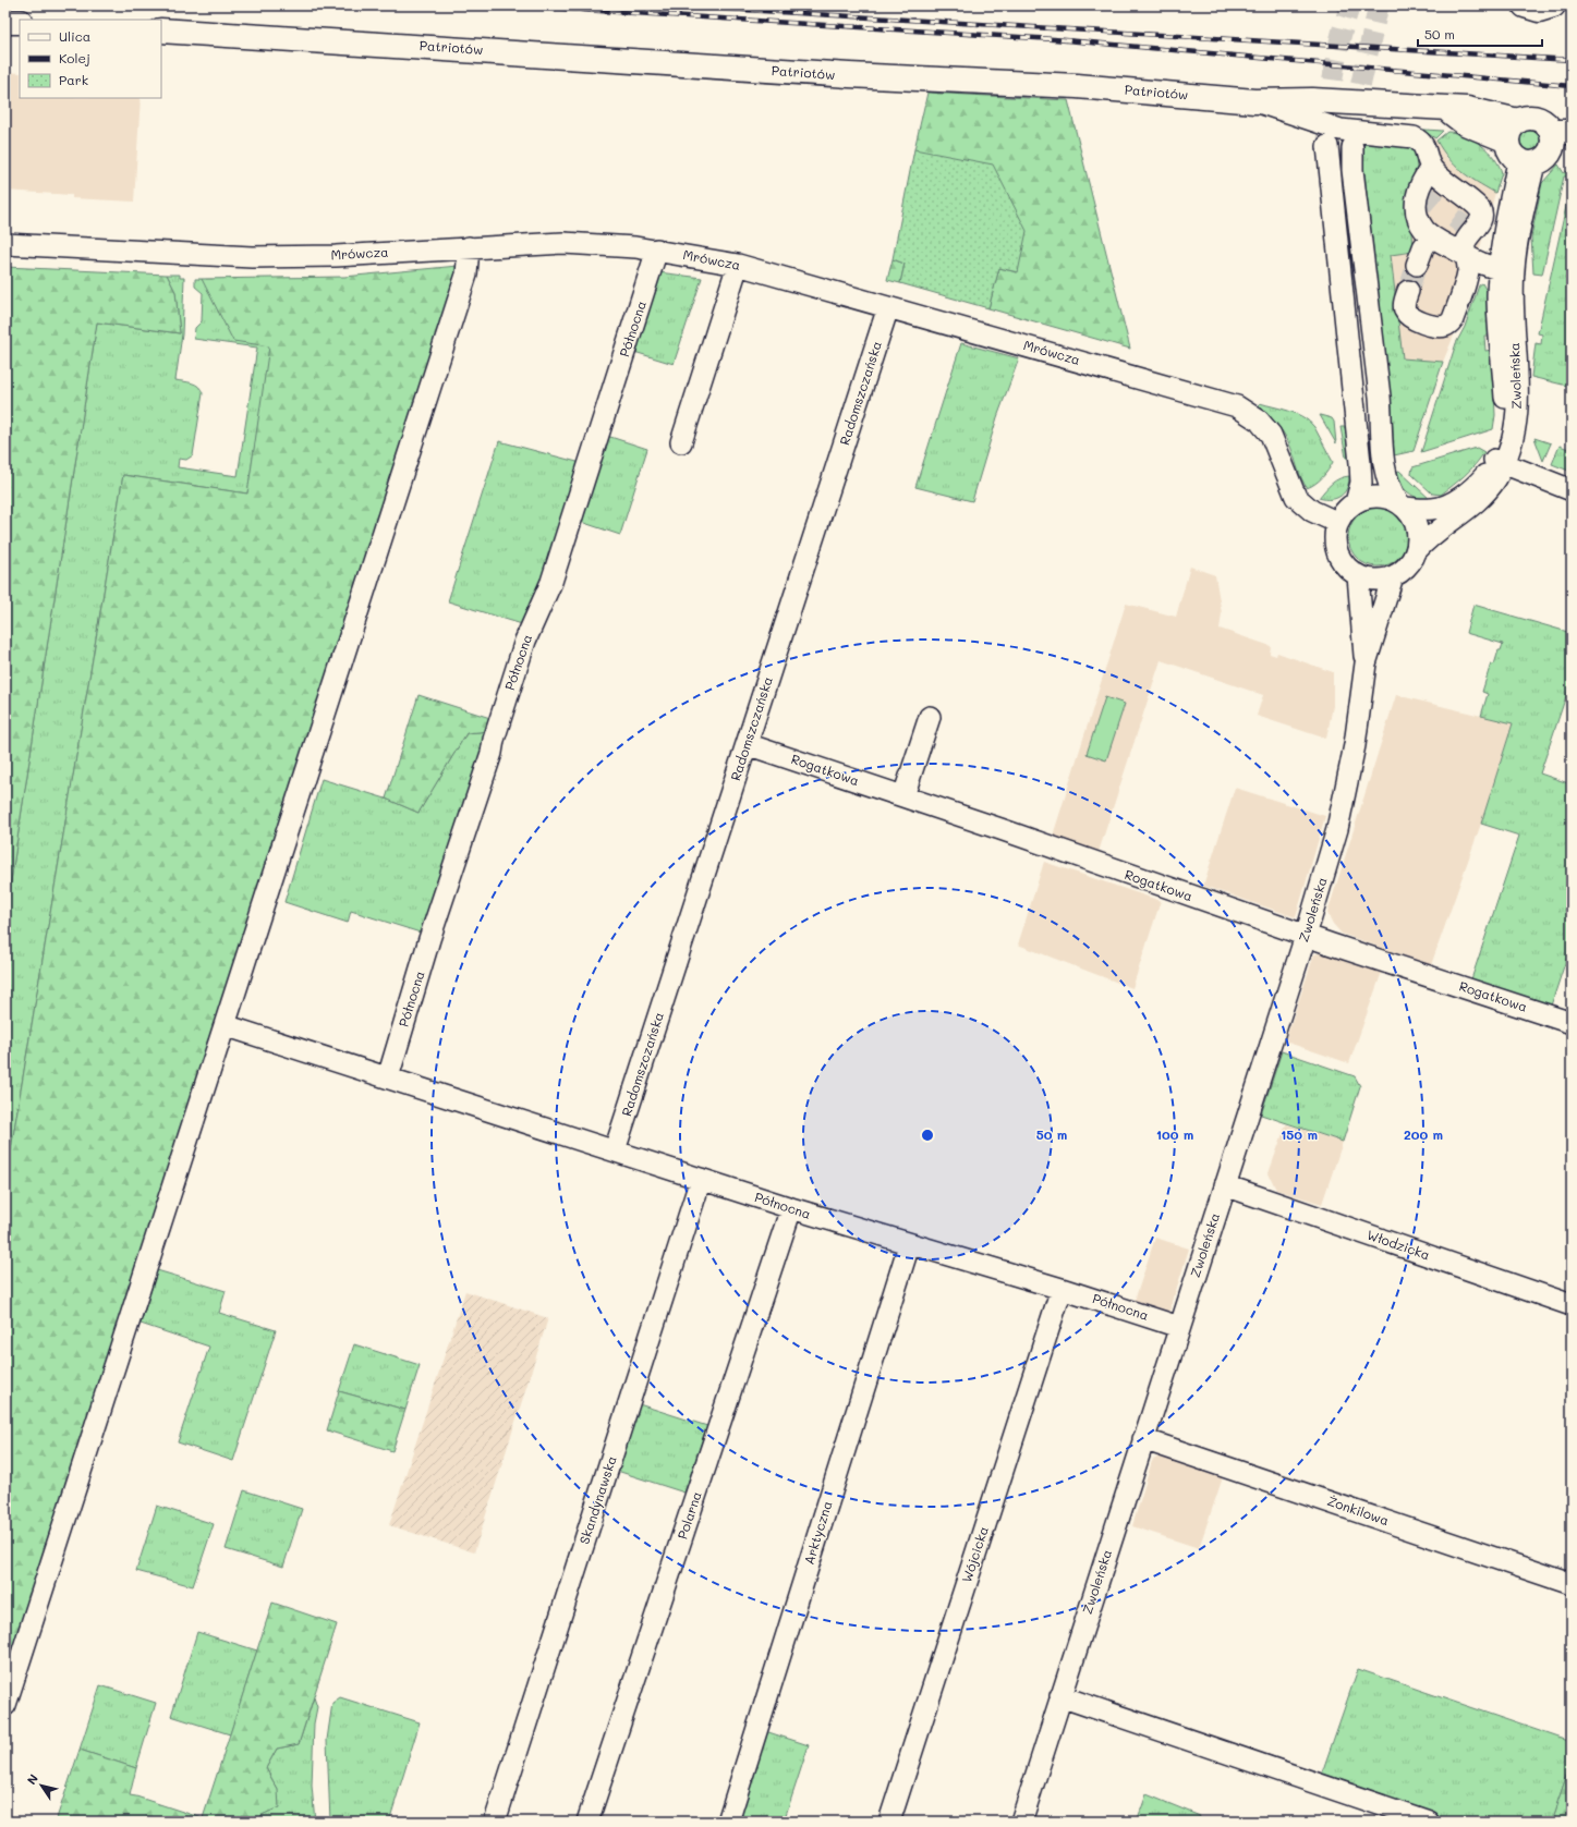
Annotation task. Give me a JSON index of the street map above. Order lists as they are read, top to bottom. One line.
{"streets":{"main road":["Patriotów"],"street":["Mrówcza","Północna","Zwoleńska","Radomszczańska","Rogatkowa","Włodzicka","Skandynawska","Żonkilowa","Polarna","Arktyczna","Wójcicka"]},"crossings":[["Patriotów","Zwoleńska"],["Mrówcza","Północna"],["Mrówcza","Zwoleńska"],["Mrówcza","Radomszczańska"],["Północna","Zwoleńska"],["Północna","Radomszczańska"],["Północna","Skandynawska"],["Północna","Polarna"],["Północna","Arktyczna"],["Północna","Wójcicka"],["Zwoleńska","Rogatkowa"],["Zwoleńska","Włodzicka"],["Zwoleńska","Żonkilowa"],["Radomszczańska","Rogatkowa"]],"legend":["Ulica","Kolej","Park"],"scale_bar":"50 m","north":"top left","rings":["50 m","100 m","150 m","200 m"]}
